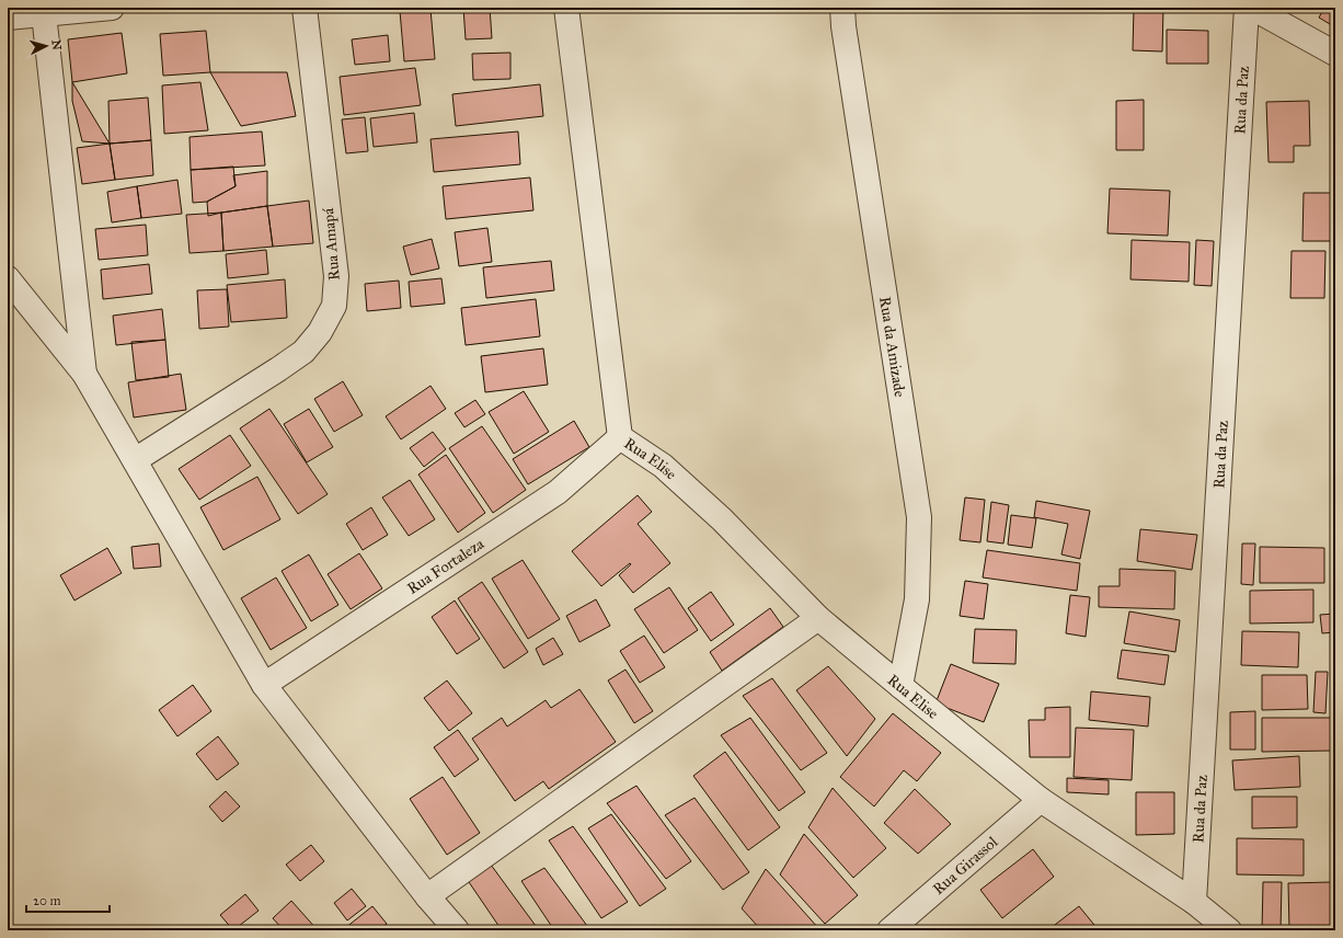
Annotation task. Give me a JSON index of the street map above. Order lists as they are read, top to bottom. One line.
{"streets":{"street":["Rua da Paz","Rua Amapá","Rua da Amizade","Rua Elise","Rua Fortaleza","Rua Girassol"]},"crossings":[["Rua da Paz","Rua Elise"],["Rua da Amizade","Rua Elise"],["Rua Elise","Rua Fortaleza"],["Rua Elise","Rua Girassol"]],"scale_bar":"20 m","north":"right"}
